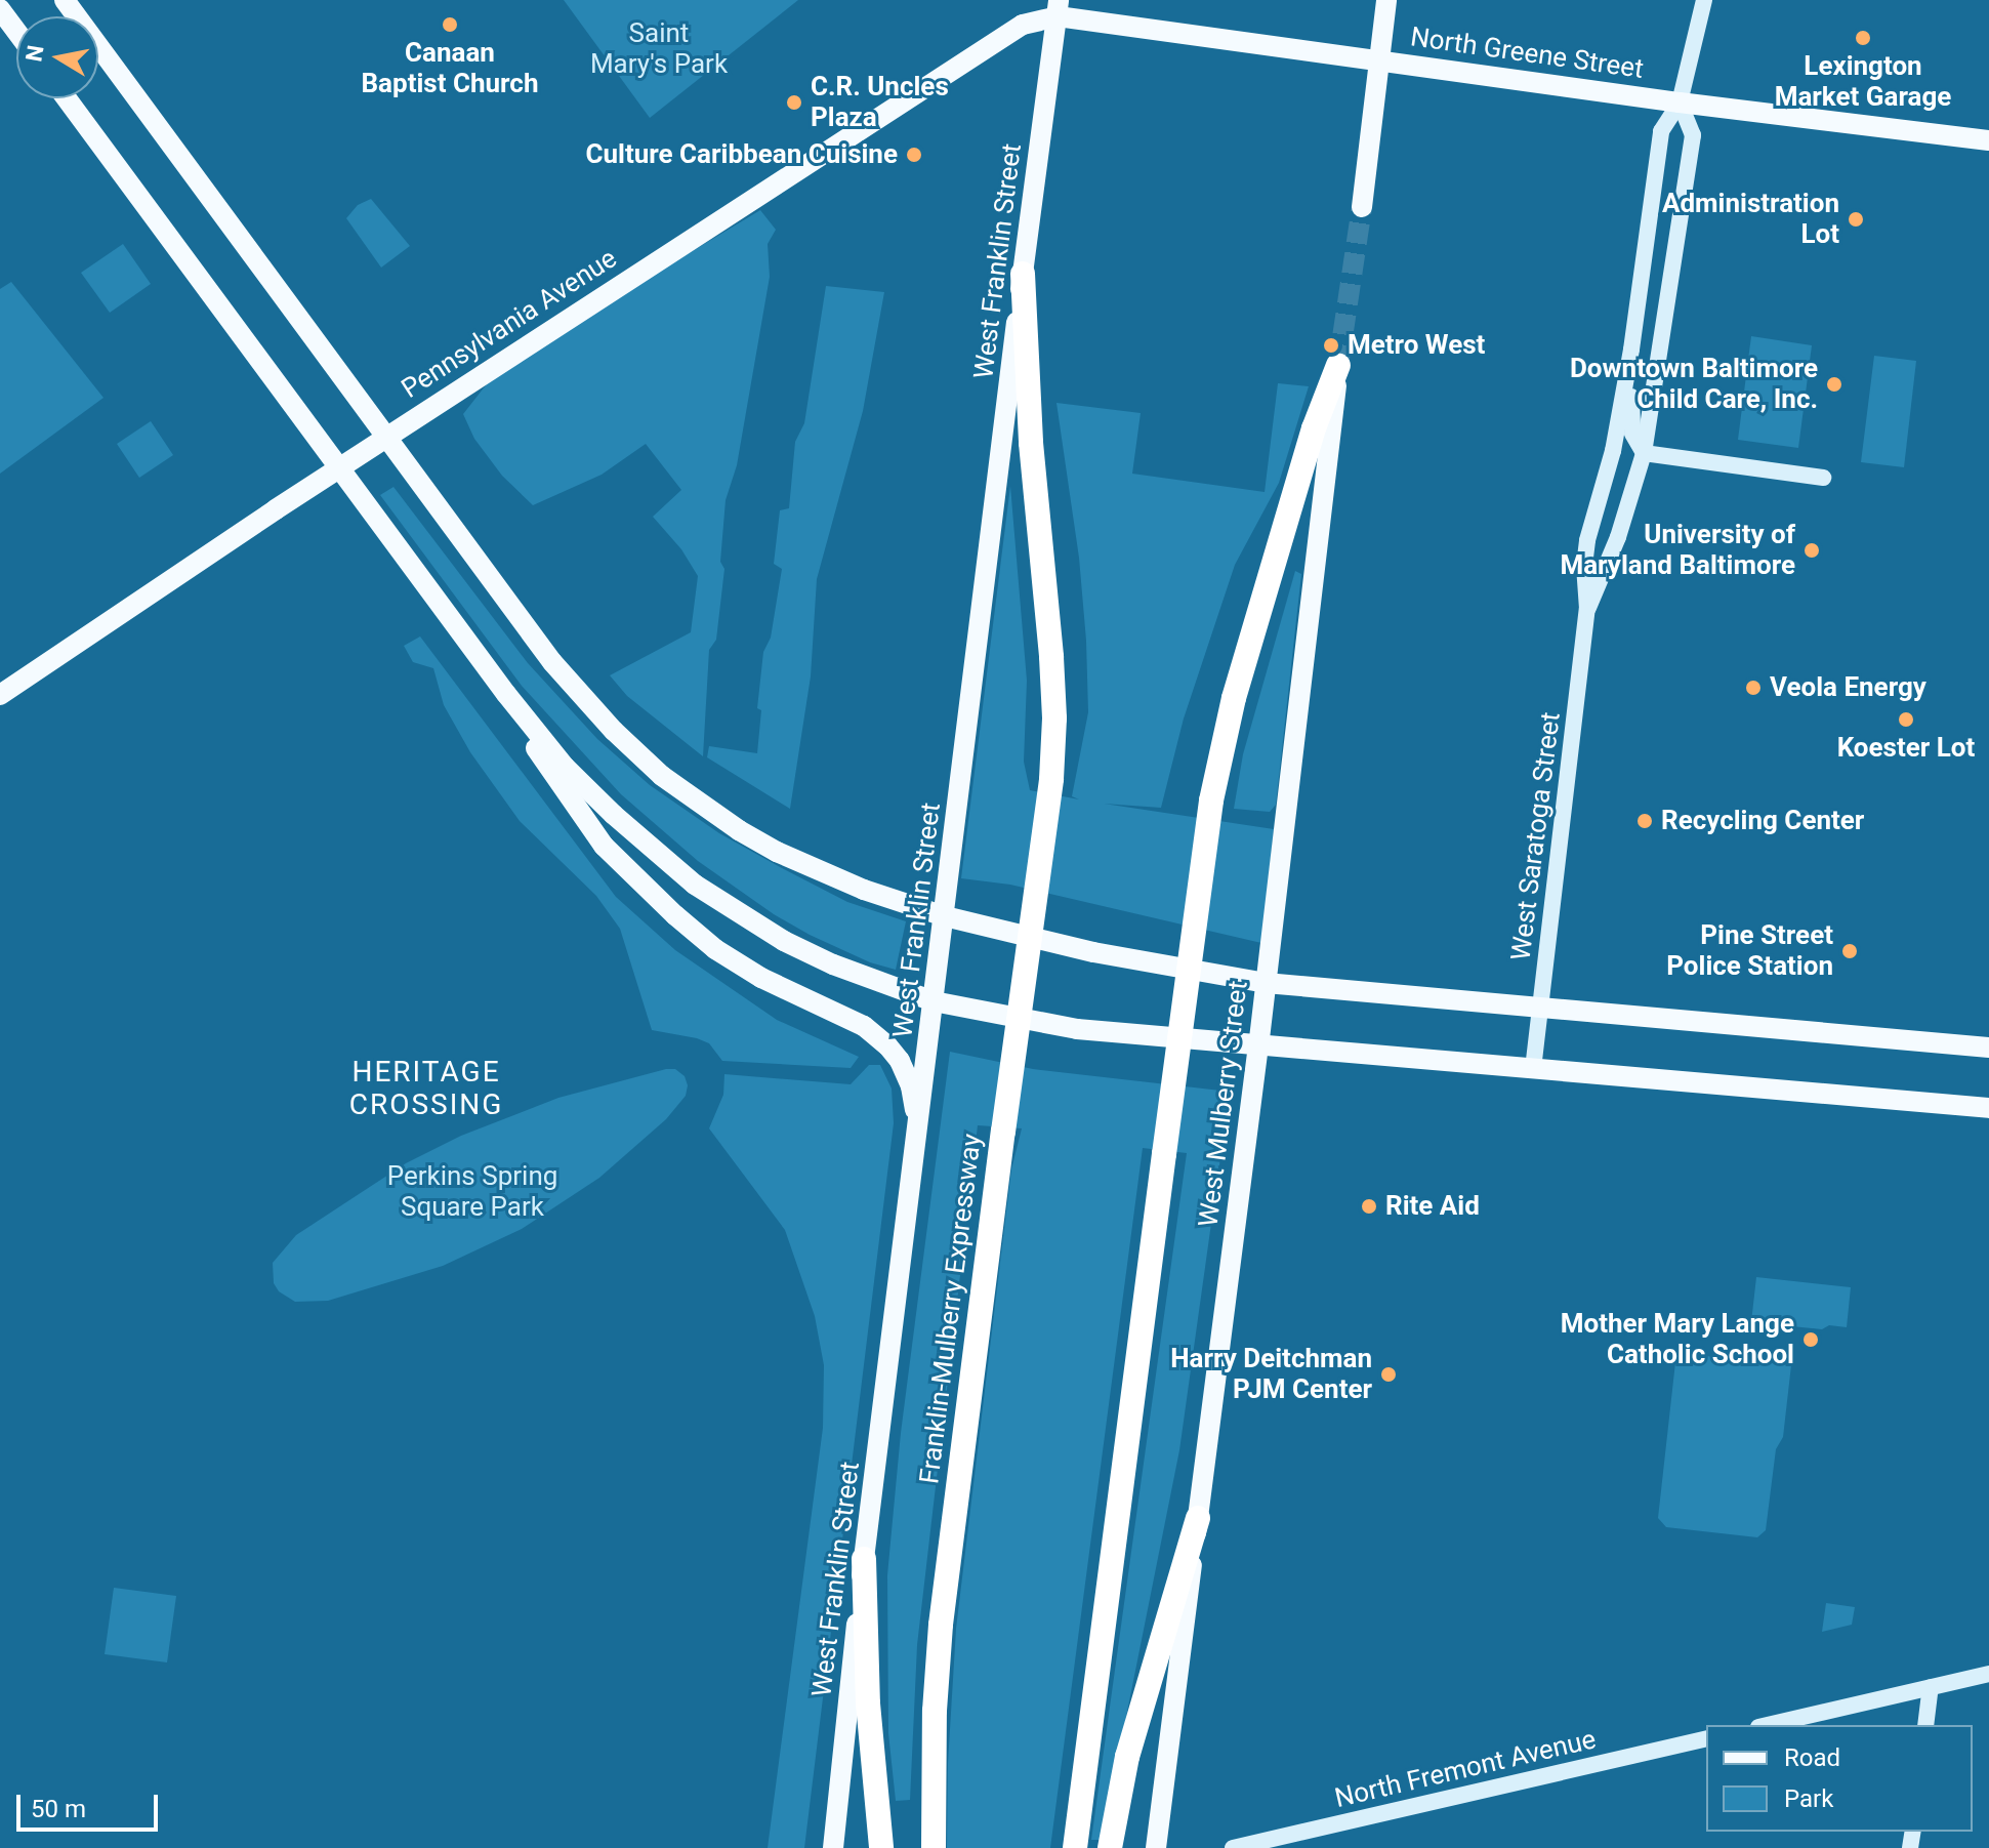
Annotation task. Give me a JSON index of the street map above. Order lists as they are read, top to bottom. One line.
{"streets":{"highway":["Franklin-Mulberry Expressway"],"main road":["North Greene Street","West Franklin Street","Pennsylvania Avenue","West Saratoga Street","West Mulberry Street","North Fremont Avenue"]},"crossings":[["North Greene Street","West Franklin Street"],["North Greene Street","Pennsylvania Avenue"],["North Greene Street","West Saratoga Street"],["West Franklin Street","Pennsylvania Avenue"],["West Franklin Street","Franklin-Mulberry Expressway"]],"districts":["HERITAGE CROSSING"],"parks":["Saint Mary's Park","Perkins Spring Square Park"],"places":["Canaan Baptist Church","Lexington Market Garage","C.R. Uncles Plaza","Culture Caribbean Cuisine","Administration Lot","Metro West","Downtown Baltimore Child Care, Inc.","University of Maryland Baltimore","Veola Energy","Koester Lot","Recycling Center","Pine Street Police Station","Rite Aid","Mother Mary Lange Catholic School","Harry Deitchman PJM Center"],"legend":["Road","Park"],"scale_bar":"50 m","north":"left"}
